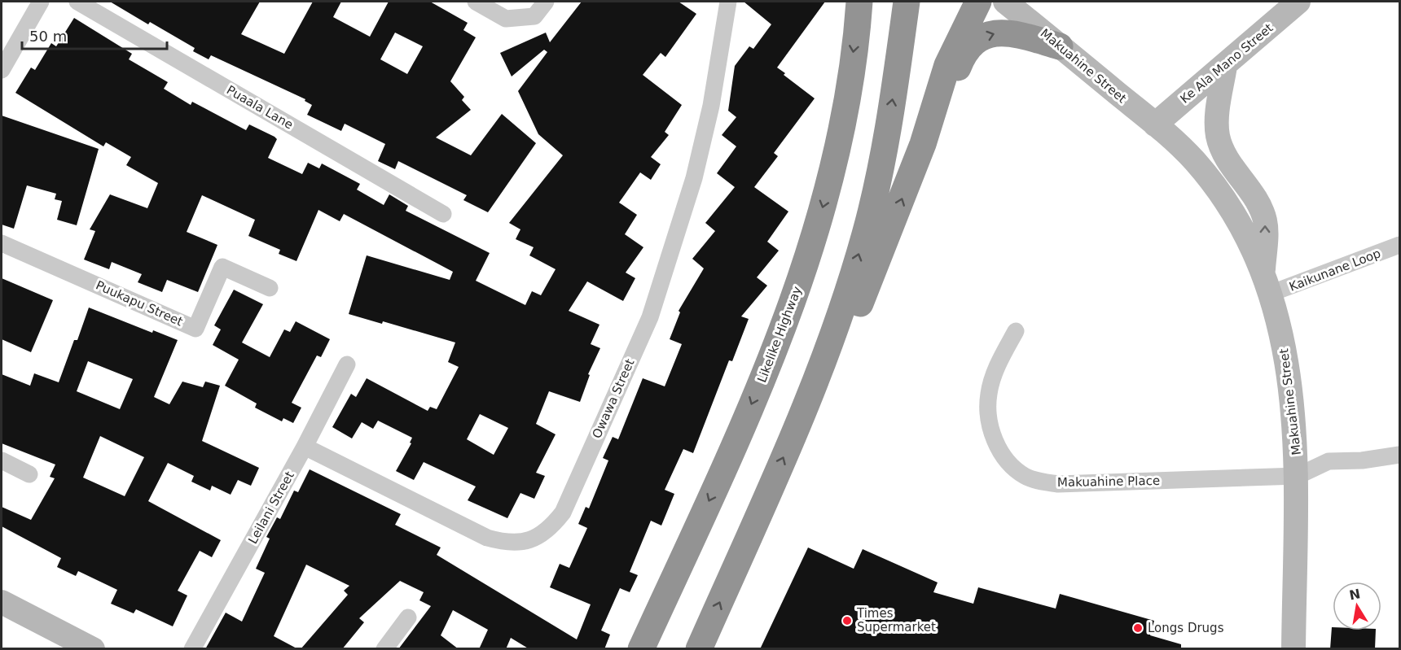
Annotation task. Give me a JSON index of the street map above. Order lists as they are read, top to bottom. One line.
{"streets":{"highway":["Likelike Highway"],"street":["Ke Ala Mano Street","Makuahine Street","Puaala Lane","Kaikunane Loop","Puukapu Street","Owawa Street","Makuahine Place","Leilani Street"]},"crossings":[["Ke Ala Mano Street","Makuahine Street"],["Makuahine Street","Kaikunane Loop"],["Makuahine Street","Makuahine Place"],["Owawa Street","Leilani Street"]],"places":["Times Supermarket","Longs Drugs"],"scale_bar":"50 m","north":"top"}
